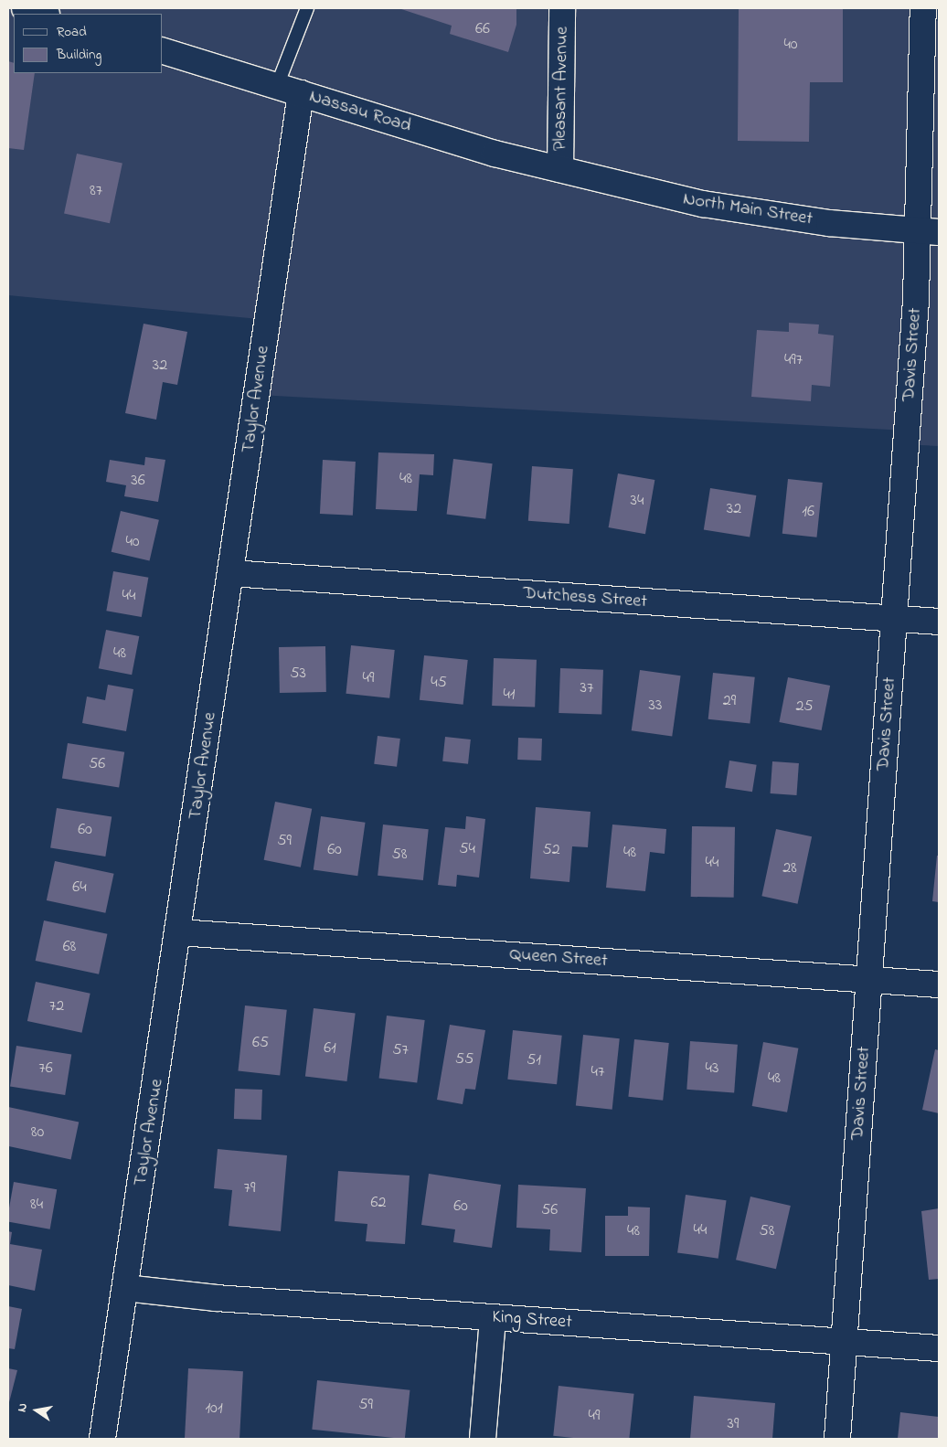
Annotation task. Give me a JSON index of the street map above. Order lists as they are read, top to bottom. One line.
{"streets":{"street":["Pleasant Avenue","Nassau Road","North Main Street","Davis Street","Taylor Avenue","Dutchess Street","Queen Street","King Street"]},"crossings":[["Pleasant Avenue","Nassau Road"],["Pleasant Avenue","North Main Street"],["Nassau Road","North Main Street"],["Nassau Road","Taylor Avenue"],["North Main Street","Davis Street"],["Davis Street","Dutchess Street"],["Davis Street","Queen Street"],["Davis Street","King Street"],["Taylor Avenue","Dutchess Street"],["Taylor Avenue","Queen Street"],["Taylor Avenue","King Street"]],"house_numbers":["66","40","87","497","32","48","36","34","32","16","40","44","48","53","49","45","37","41","29","33","25","56","60","59","54","60","52","48","58","44","28","64","68","72","65","61","57","55","51","76","43","47","48","80","79","62","84","60","56","44","48","58","59","101","49","39"],"legend":["Road","Building"],"north":"left"}
